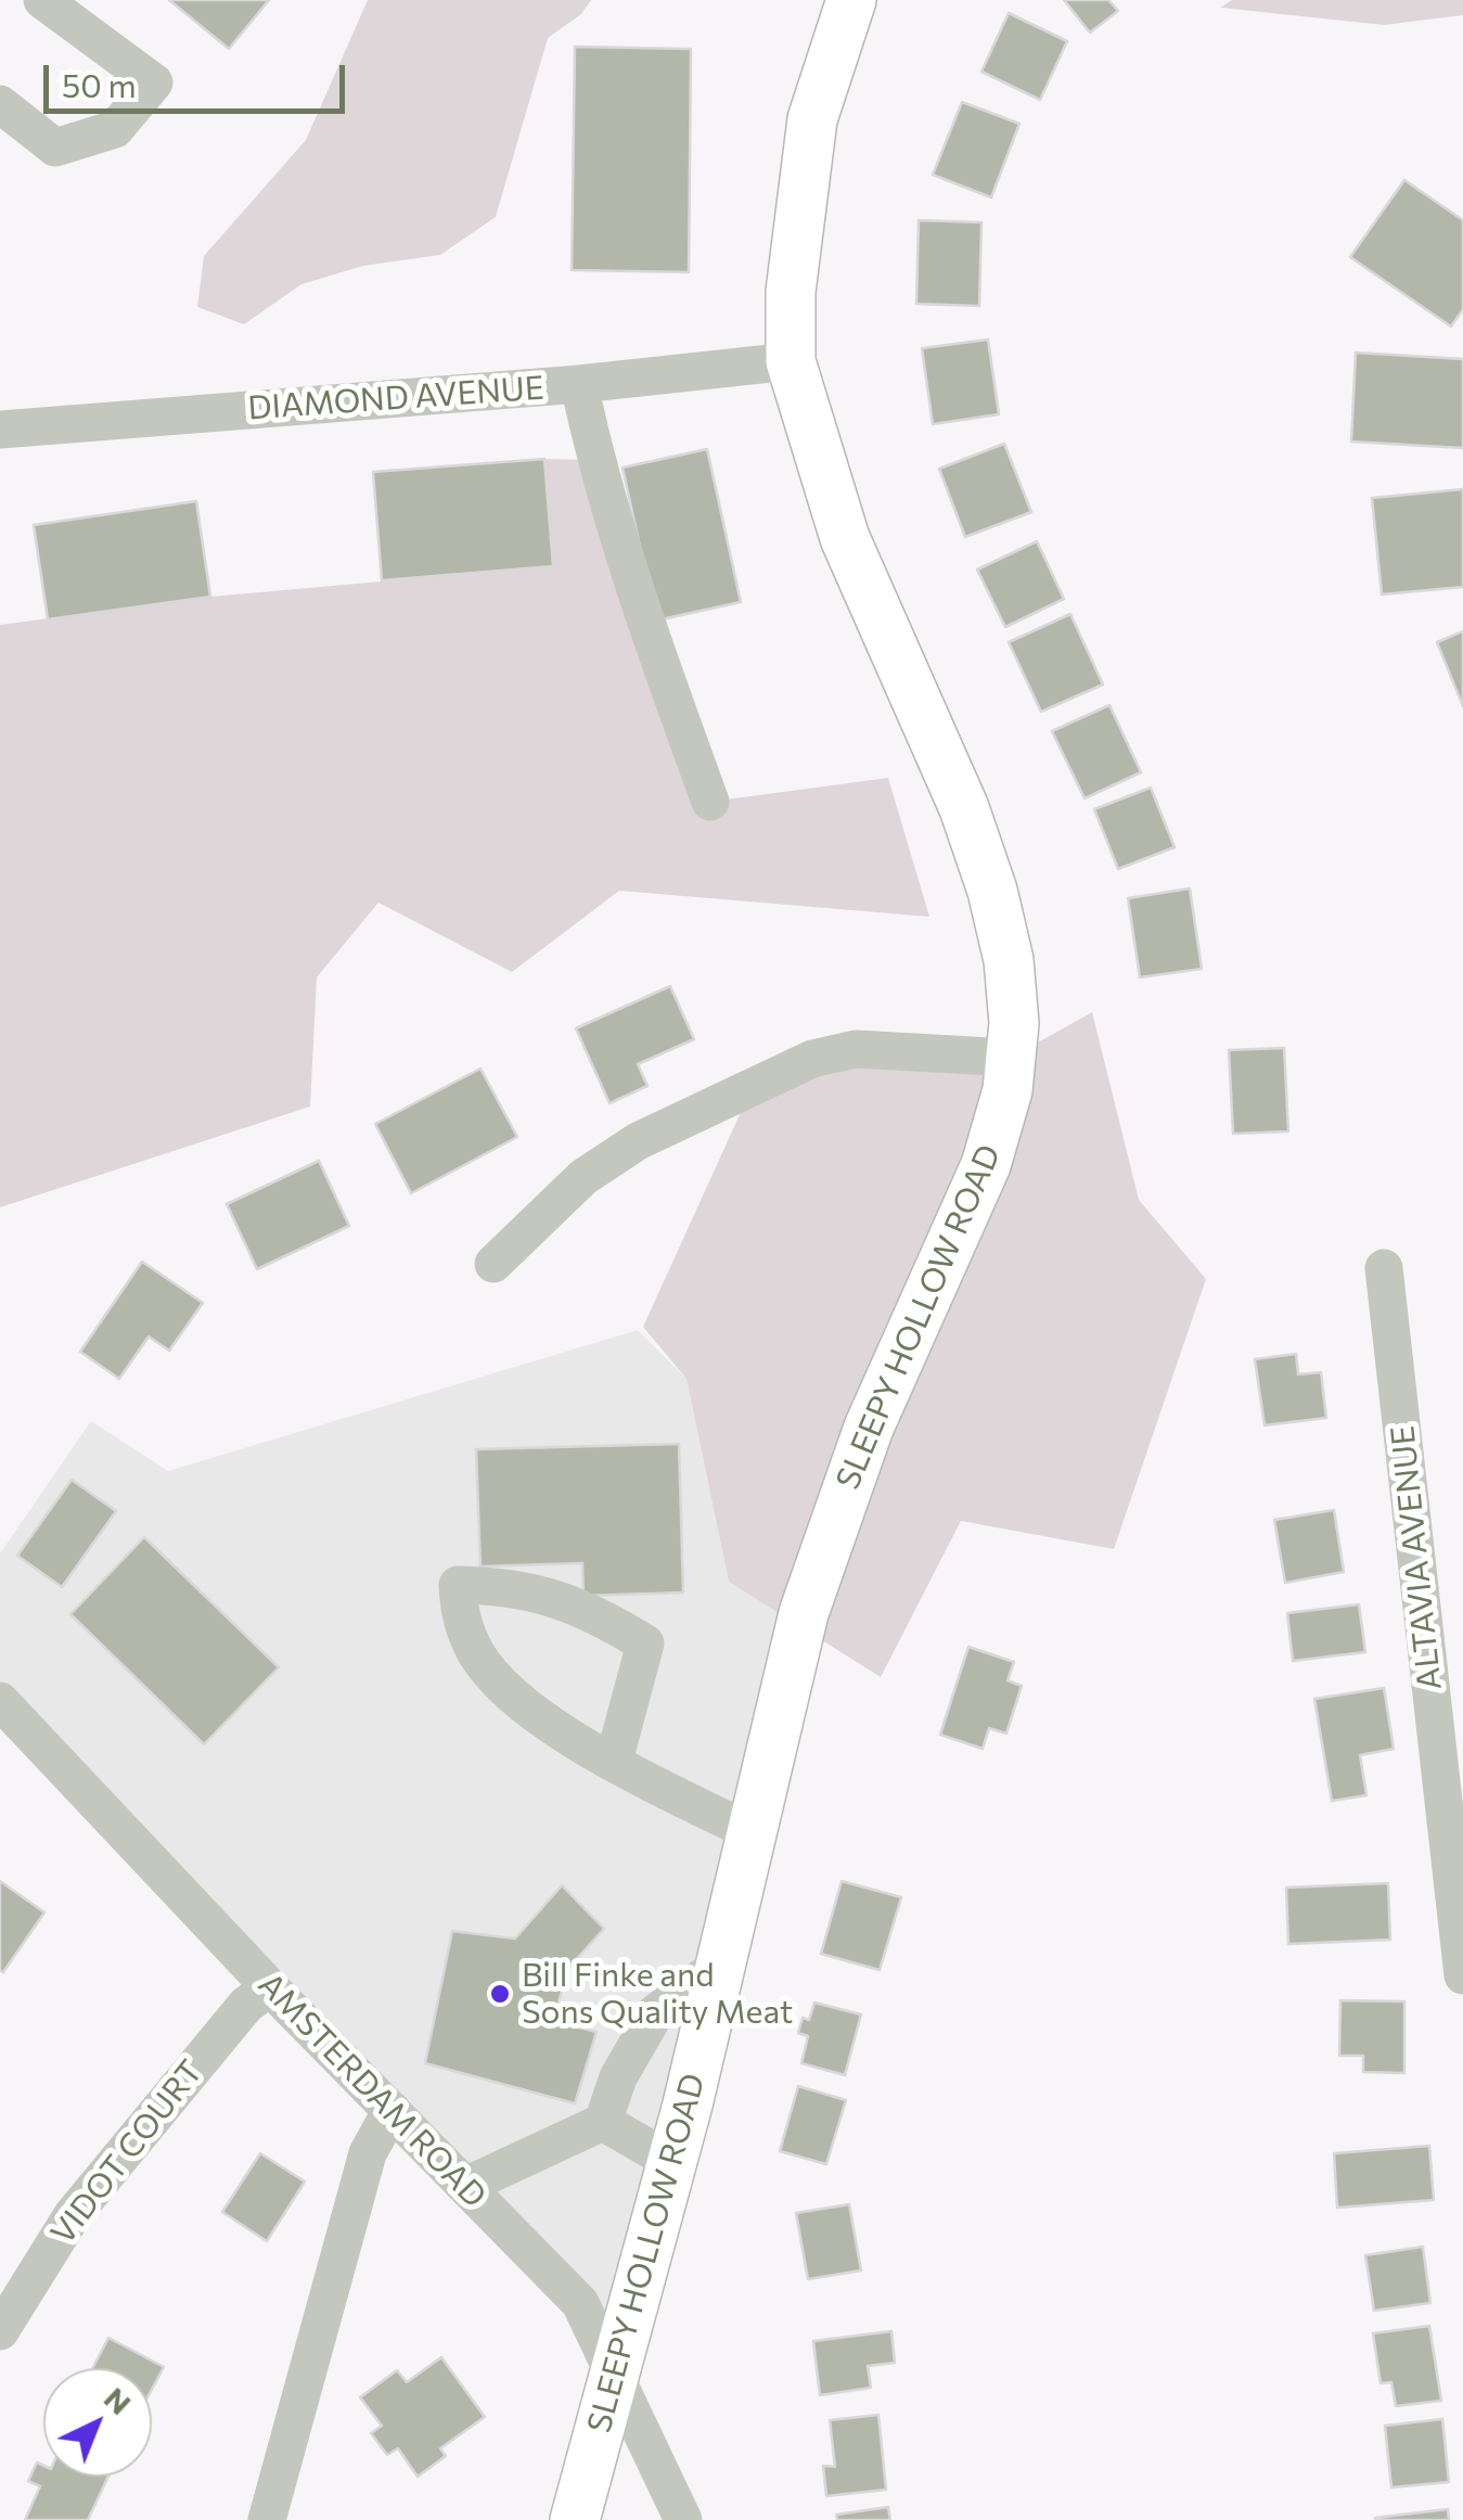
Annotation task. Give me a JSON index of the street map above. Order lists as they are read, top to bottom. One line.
{"streets":{"main road":["SLEEPY HOLLOW ROAD"],"street":["DIAMOND AVENUE","ALTAVIA AVENUE","AMSTERDAM ROAD","VIDOT COURT"]},"crossings":[["DIAMOND AVENUE","SLEEPY HOLLOW ROAD"],["SLEEPY HOLLOW ROAD","AMSTERDAM ROAD"],["AMSTERDAM ROAD","VIDOT COURT"]],"places":["Bill Finke and Sons Quality Meat"],"scale_bar":"50 m","north":"top right"}
